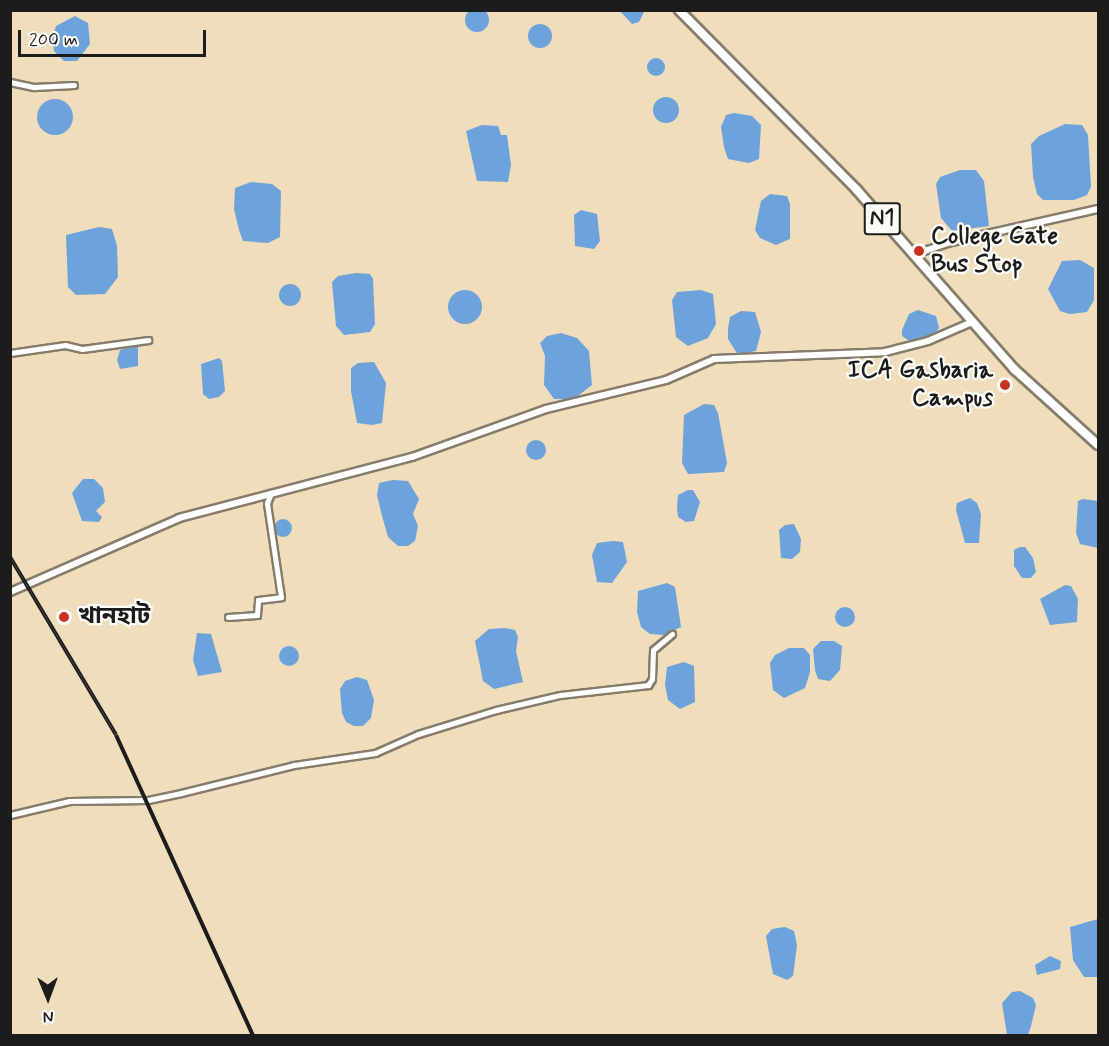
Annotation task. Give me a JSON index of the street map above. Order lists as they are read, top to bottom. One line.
{"streets":{"highway":["N1"]},"places":["College Gate Bus Stop","ICA Gasbaria Campus","খানহাট"],"scale_bar":"200 m","north":"bottom"}
